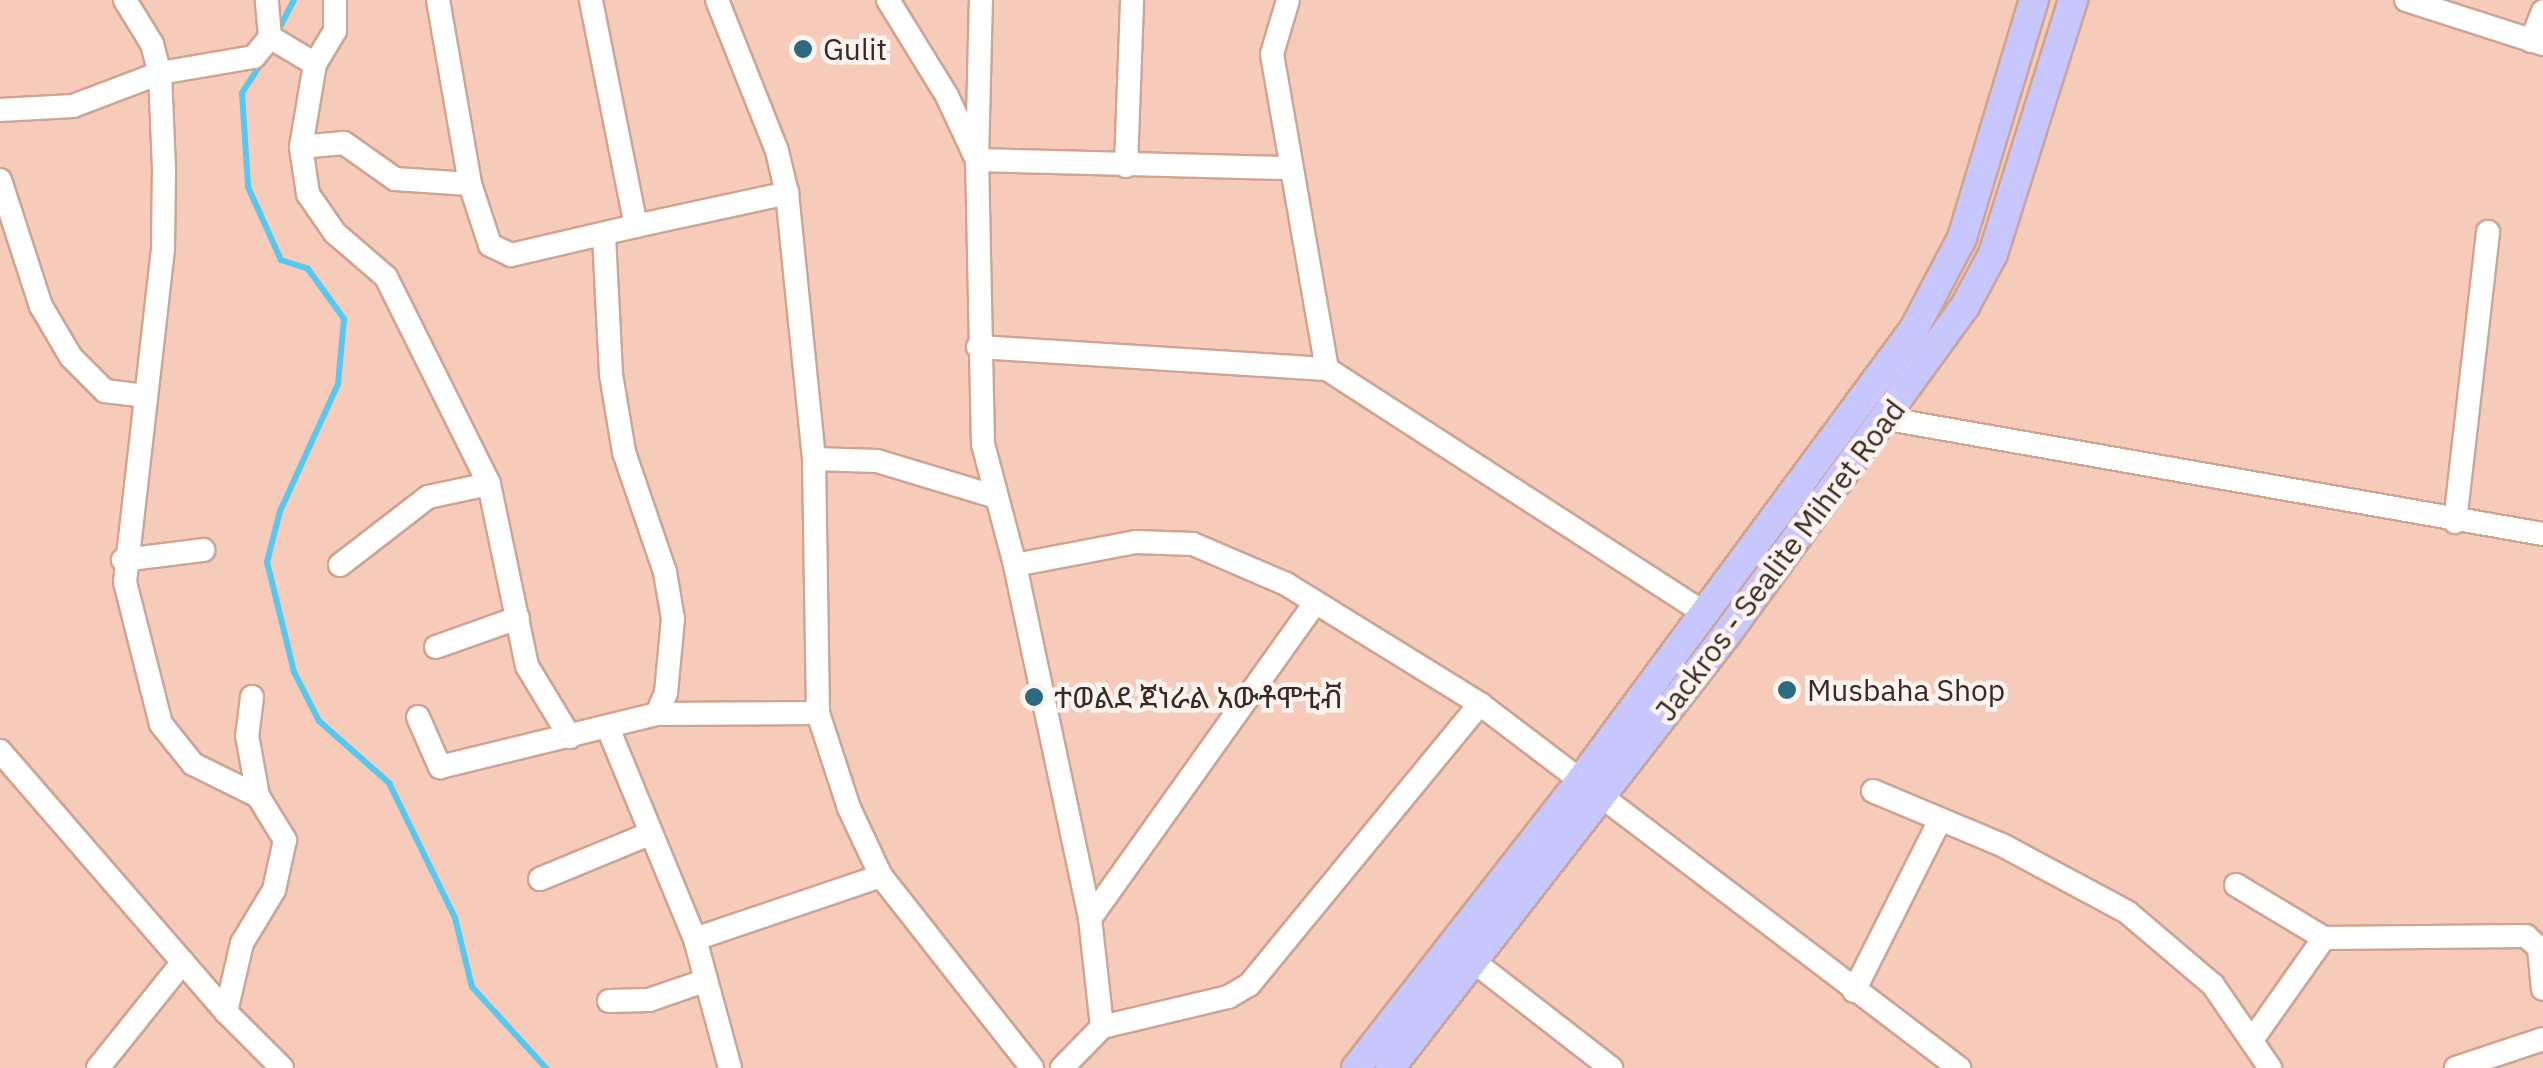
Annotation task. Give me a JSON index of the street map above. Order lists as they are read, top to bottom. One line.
{"streets":{"main road":["Jackros - Sealite Mihret Road"]},"places":["Gulit","Musbaha Shop","ተወልደ ጀነራል አውቶሞቲቭ"]}
